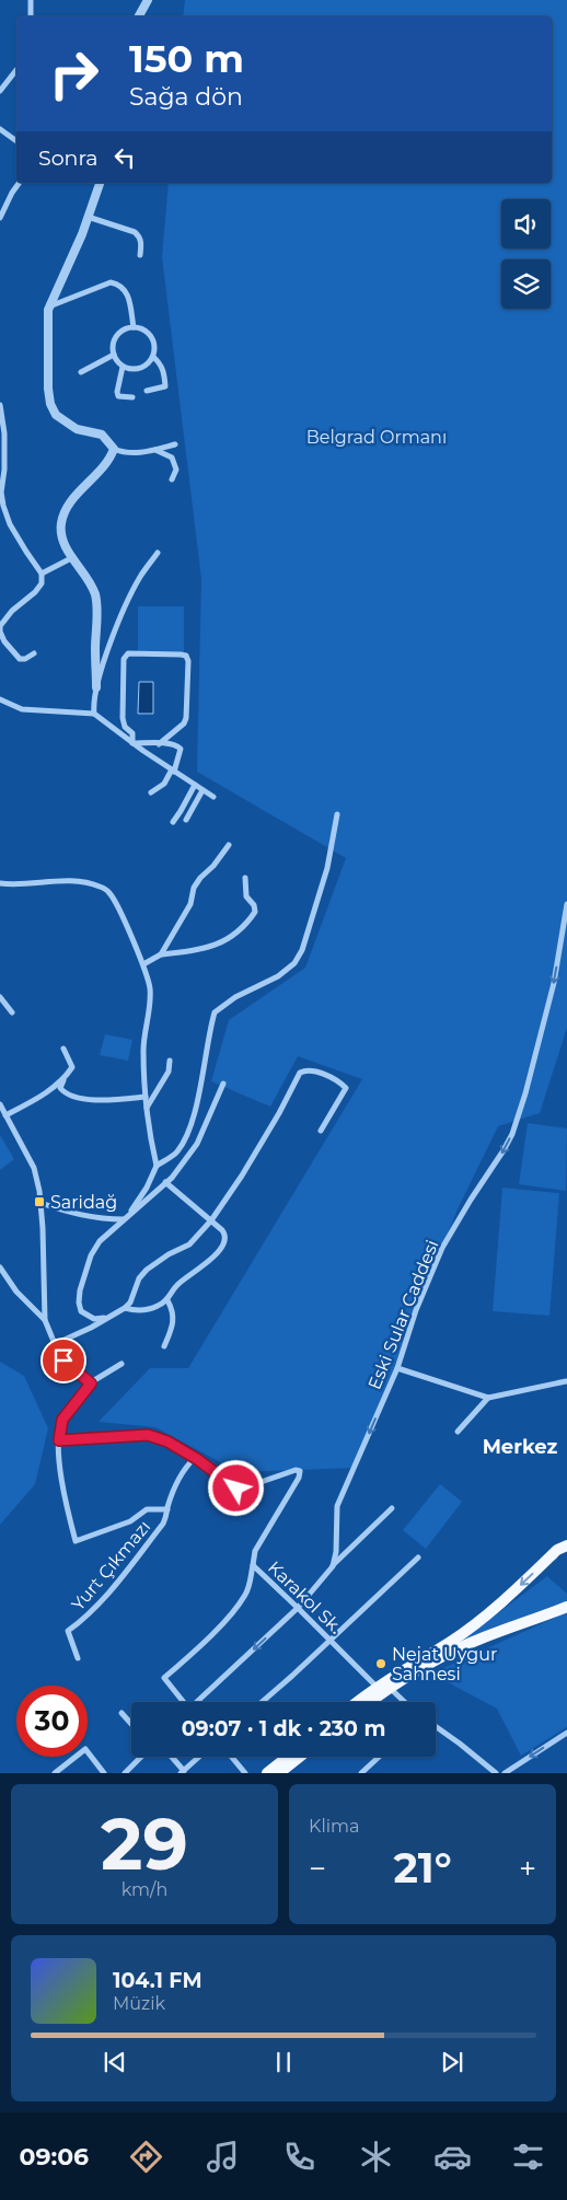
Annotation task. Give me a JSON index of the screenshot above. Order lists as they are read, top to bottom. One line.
{"streets":{"street":["Eski Sular Caddesi","Yurt Çıkmazı","Karakol Sk."]},"one_way":["Eski Sular Caddesi"],"districts":["Merkez"],"parks":["Belgrad Ormanı"],"places":{"transit":["Saridağ"],"other":["Nejat Uygur Sahnesi"]},"page":{"turn":["150 m","Sağa dön"],"then":"Sonra","limit":"30","trip":"09:07 · 1 dk · 230 m","tile":[["29","km/h"],"Klima"],"heat":["−","21°","+"],"song":["104.1 FM","Müzik"],"tabs":"09:06"}}
